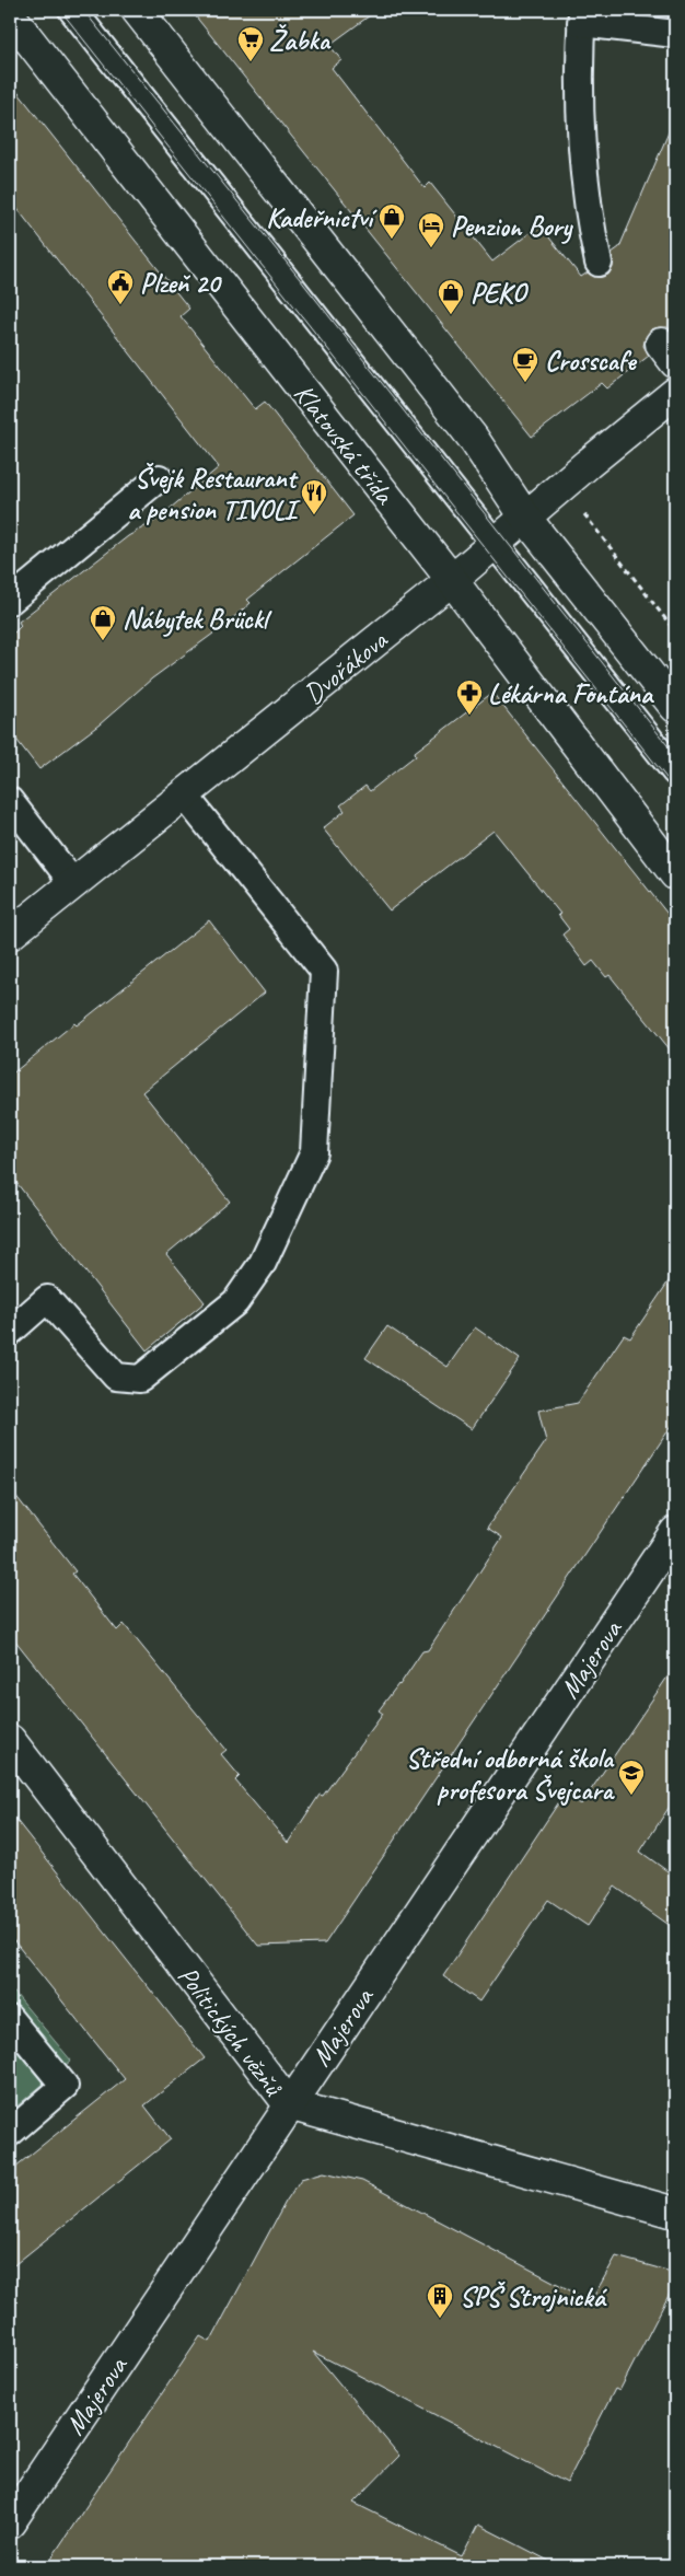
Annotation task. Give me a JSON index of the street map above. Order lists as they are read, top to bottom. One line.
{"streets":{"street":["Klatovská třída","Dvořákova","Majerova","Politických vězňů"]},"crossings":[["Klatovská třída","Dvořákova"],["Majerova","Politických vězňů"]],"places":{"supermarket":["Žabka"],"shop":["Kadeřnictví","PEKO","Nábytek Brückl"],"hotel":["Penzion Bory"],"public building":["Plzeň 20"],"cafe":["Crosscafe"],"restaurant":["Švejk Restaurant a pension TIVOLI"],"pharmacy":["Lékárna Fontána"],"school or university":["Střední odborná škola profesora Švejcara"],"building":["SPŠ Strojnická"]}}
